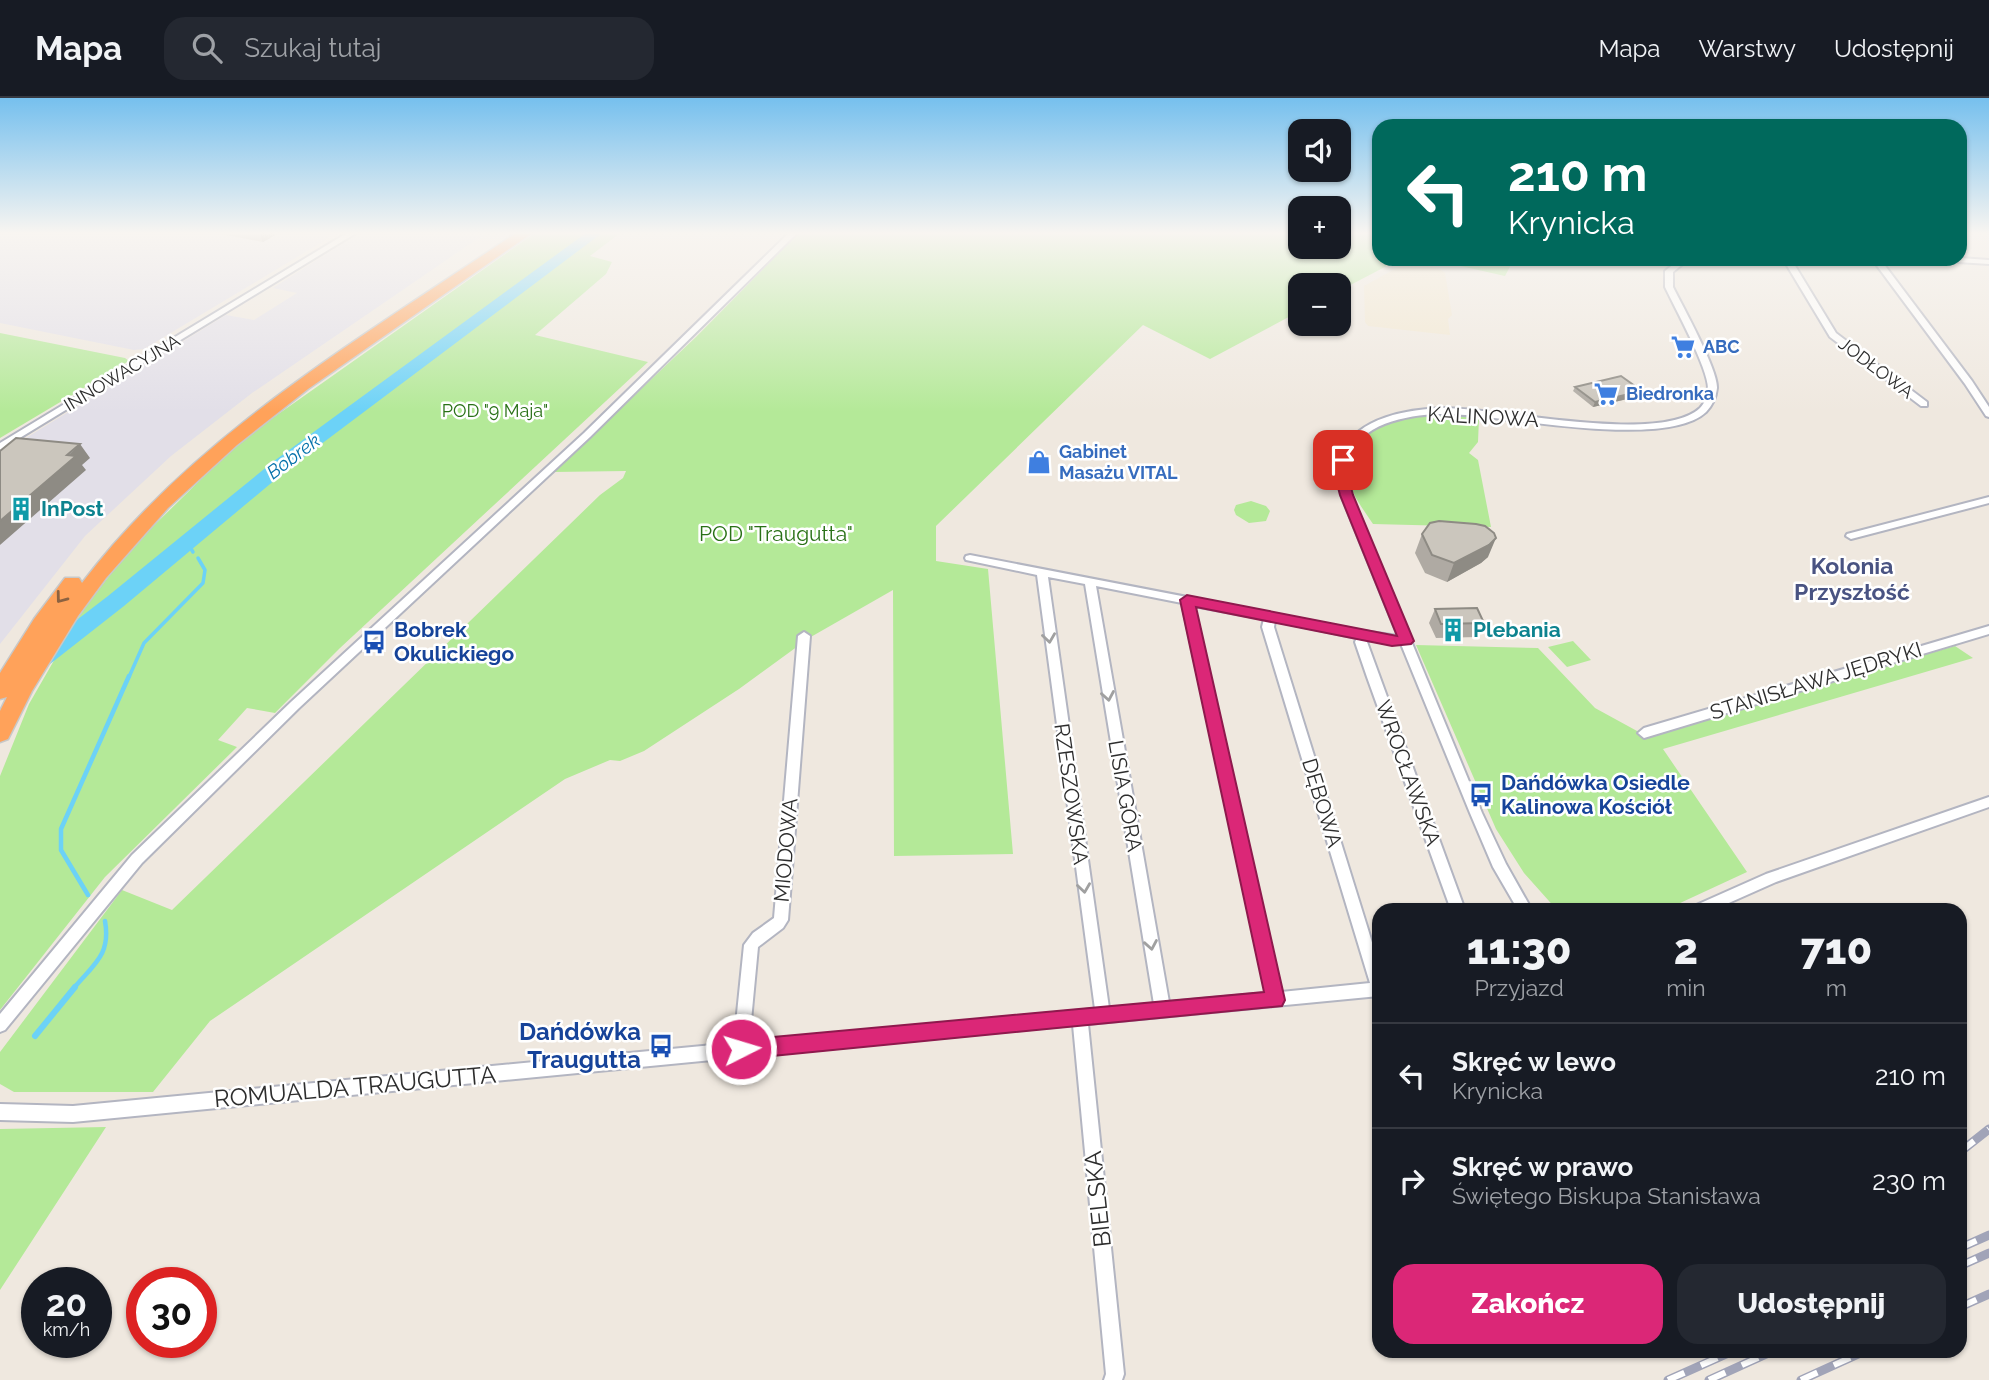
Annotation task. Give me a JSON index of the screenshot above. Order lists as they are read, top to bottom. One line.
{"streets":{"street":["JODŁOWA","INNOWACYJNA","KALINOWA","STANISŁAWA JĘDRYKI","WROCŁAWSKA","RZESZOWSKA","LISIA GÓRA","DĘBOWA","MIODOWA","ROMUALDA TRAUGUTTA","BIELSKA"]},"crossings":[["RZESZOWSKA","ROMUALDA TRAUGUTTA"],["LISIA GÓRA","ROMUALDA TRAUGUTTA"],["MIODOWA","ROMUALDA TRAUGUTTA"],["ROMUALDA TRAUGUTTA","BIELSKA"]],"one_way":["RZESZOWSKA"],"districts":["Kolonia Przyszłość"],"water":["Bobrek"],"parks":["POD \"9 Maja\"","POD \"Traugutta\""],"places":{"supermarket":["ABC","Biedronka"],"shop":["Gabinet Masażu VITAL"],"building":["InPost","Plebania"],"bus stop":["Bobrek Okulickiego","Dańdówka Osiedle Kalinowa Kościół","Dańdówka Traugutta"]},"page":{"header":"Mapa","search":"Szukaj tutaj","nav":["Mapa","Warstwy","Udostępnij"],"map_buttons":["+","−"],"turn":["210 m","Krynicka"],"eta":["11:30","Przyjazd","2","min","710","m"],"list":[{"name":"Skręć w lewo","note":"Krynicka","value":"210 m"},{"name":"Skręć w prawo","note":"Świętego Biskupa Stanisława","value":"230 m"}],"buttons":["Zakończ","Udostępnij"],"speed":"20 km/h","limit":"30"}}
